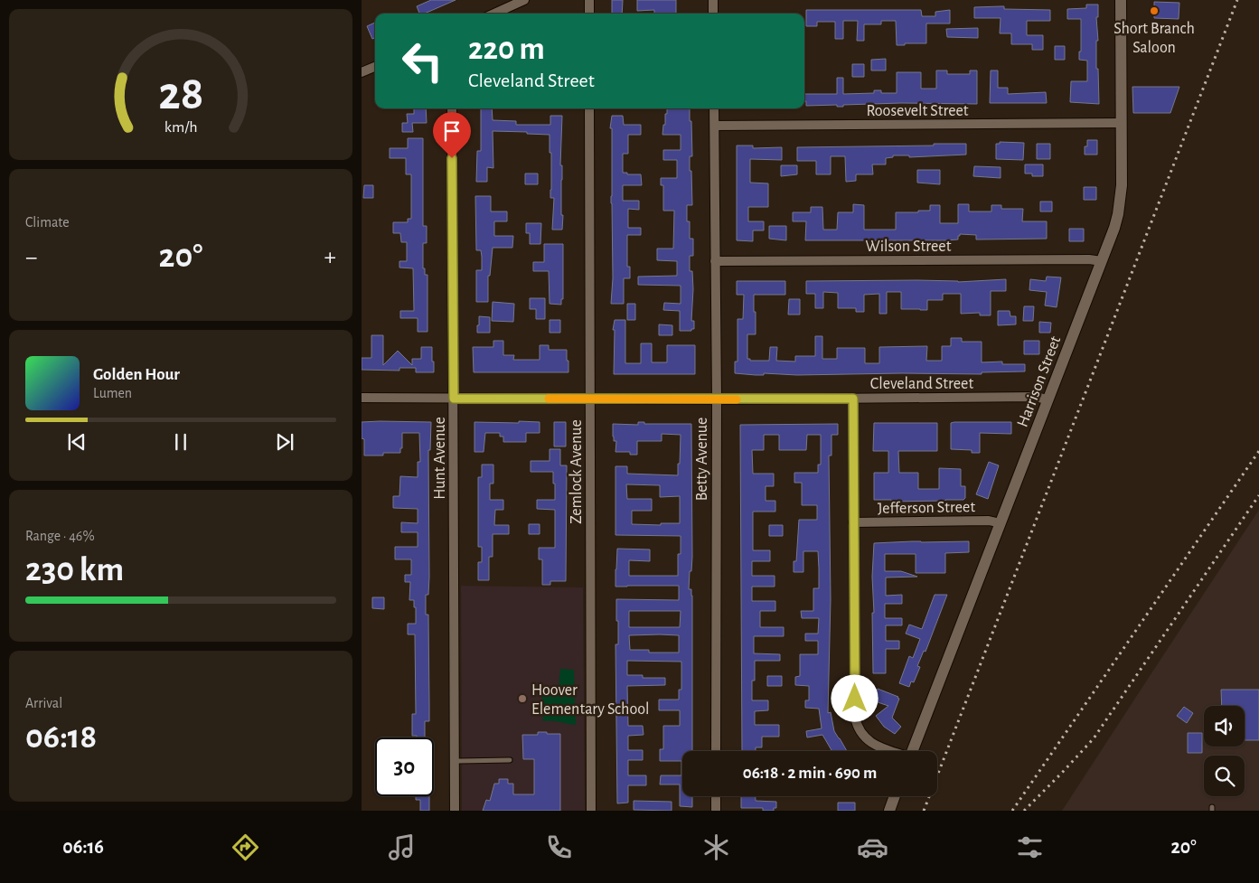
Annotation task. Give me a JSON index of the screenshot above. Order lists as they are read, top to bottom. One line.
{"streets":{"main road":["Harrison Street"],"street":["Roosevelt Street","Wilson Street","Cleveland Street","Hunt Avenue","Betty Avenue","Zemlock Avenue","Jefferson Street"]},"crossings":[["Roosevelt Street","Harrison Street"],["Roosevelt Street","Betty Avenue"],["Wilson Street","Harrison Street"],["Wilson Street","Betty Avenue"],["Harrison Street","Cleveland Street"],["Harrison Street","Jefferson Street"],["Cleveland Street","Hunt Avenue"],["Cleveland Street","Betty Avenue"],["Cleveland Street","Zemlock Avenue"]],"places":["Short Branch Saloon","Hoover Elementary School"],"page":{"turn":["220 m","Cleveland Street"],"tile":["Climate",["Range · 46%","230 km"],["Arrival","06:18"]],"heat":["−","20°","+"],"song":["Golden Hour","Lumen"],"limit":"30","trip":"06:18 · 2 min · 690 m","tabs":["06:16","20°"],"gauge":["28","km/h"]}}
